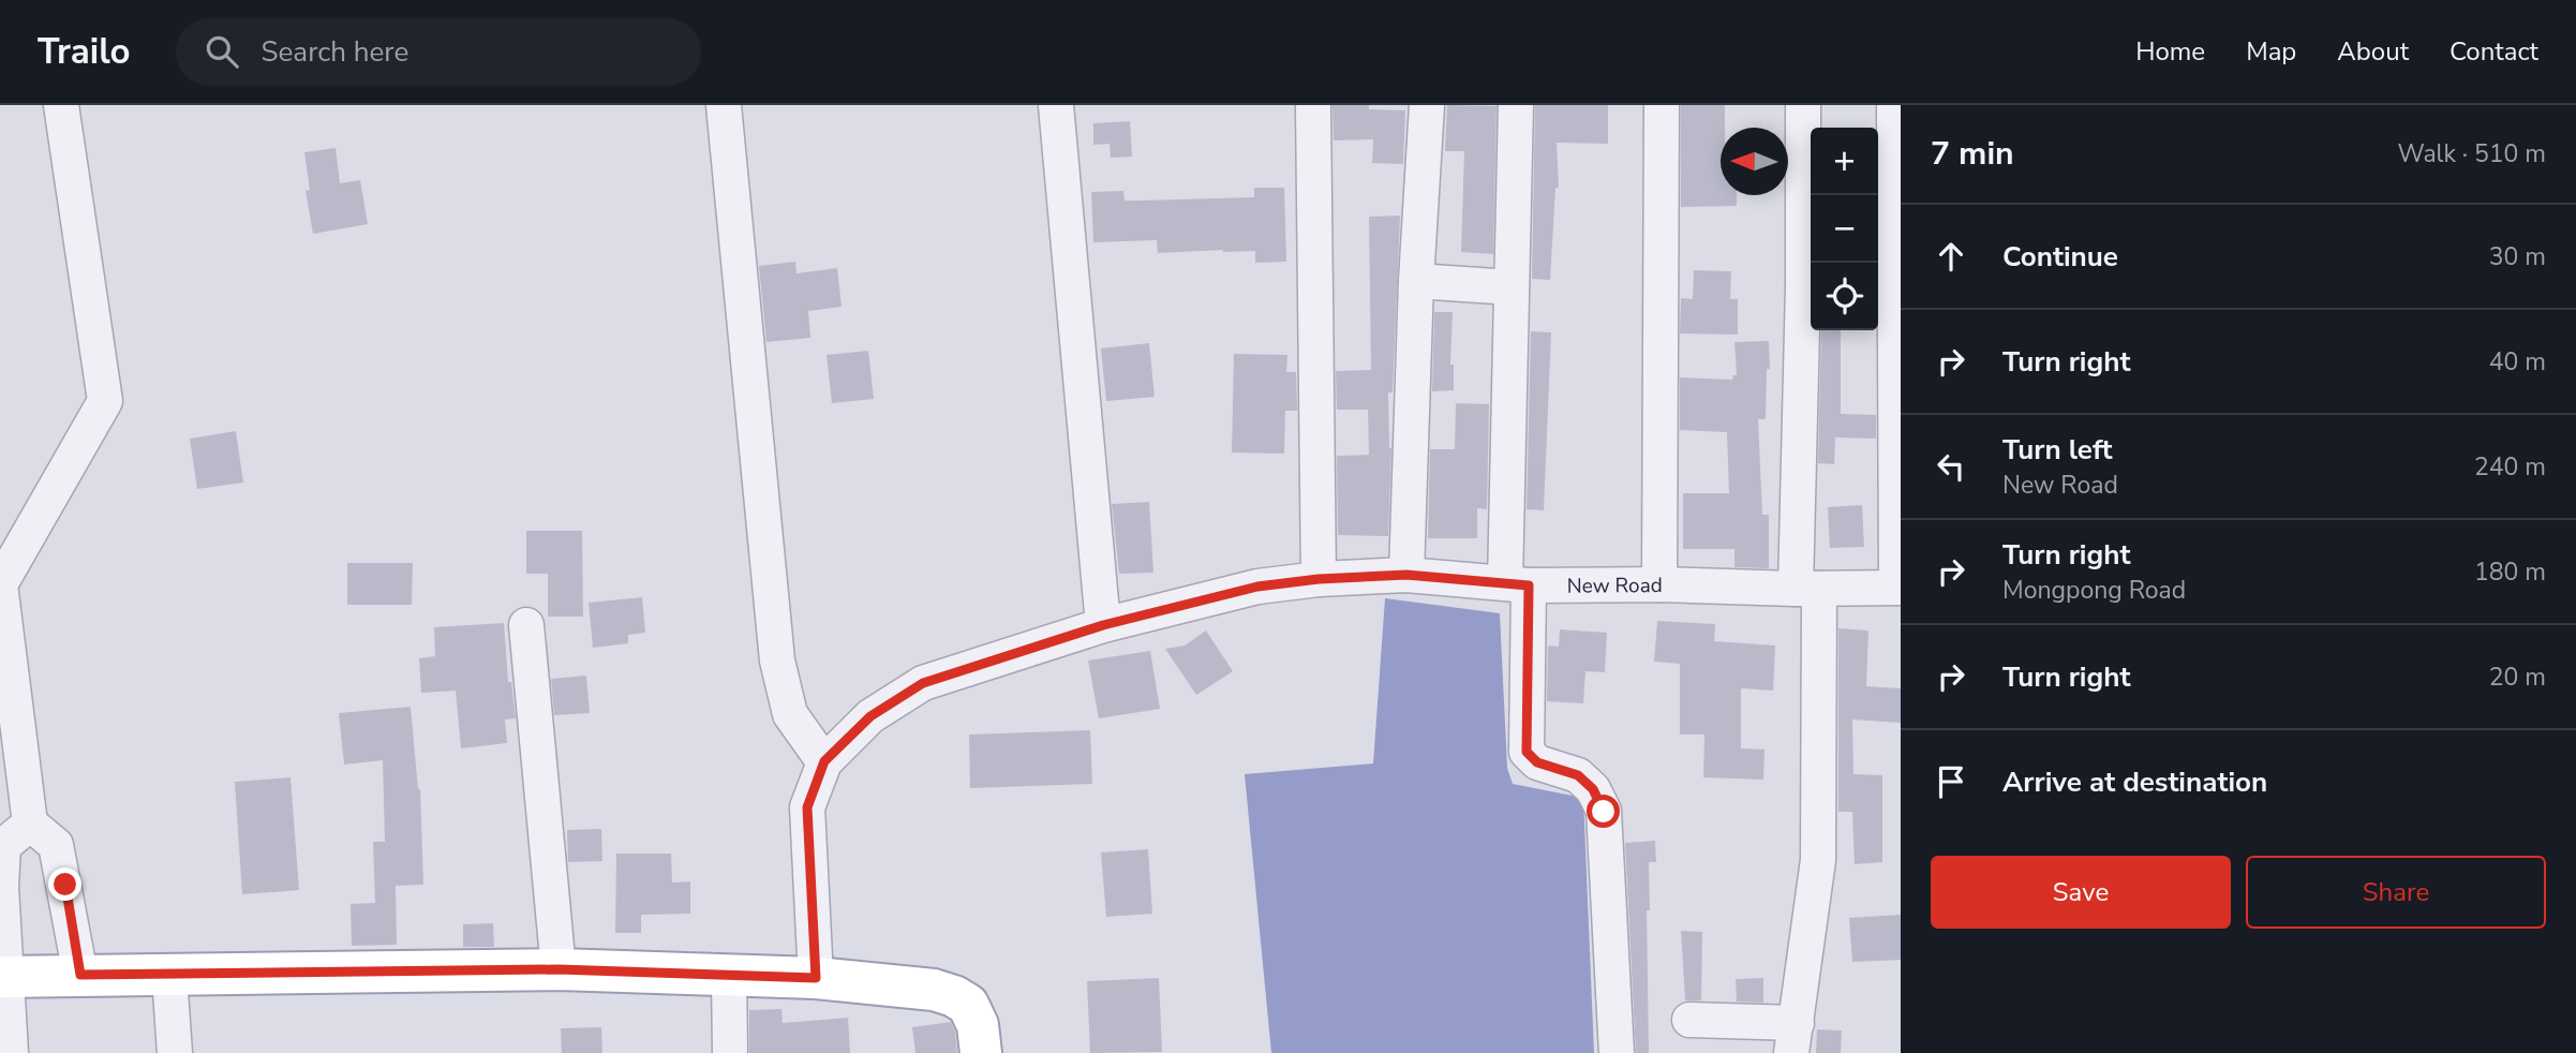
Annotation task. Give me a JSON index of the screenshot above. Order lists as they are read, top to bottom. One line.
{"streets":{"street":["New Road"]},"north":"left","page":{"header":"Trailo","search":"Search here","nav":["Home","Map","About","Contact"],"heading":["7 min","Walk · 510 m"],"map_buttons":["+","−"],"list":[["Continue","30 m"],["Turn right","40 m"],["Turn left","New Road","240 m"],["Turn right","Mongpong Road","180 m"],["Turn right","20 m"],"Arrive at destination"],"buttons":["Save","Share"]}}
